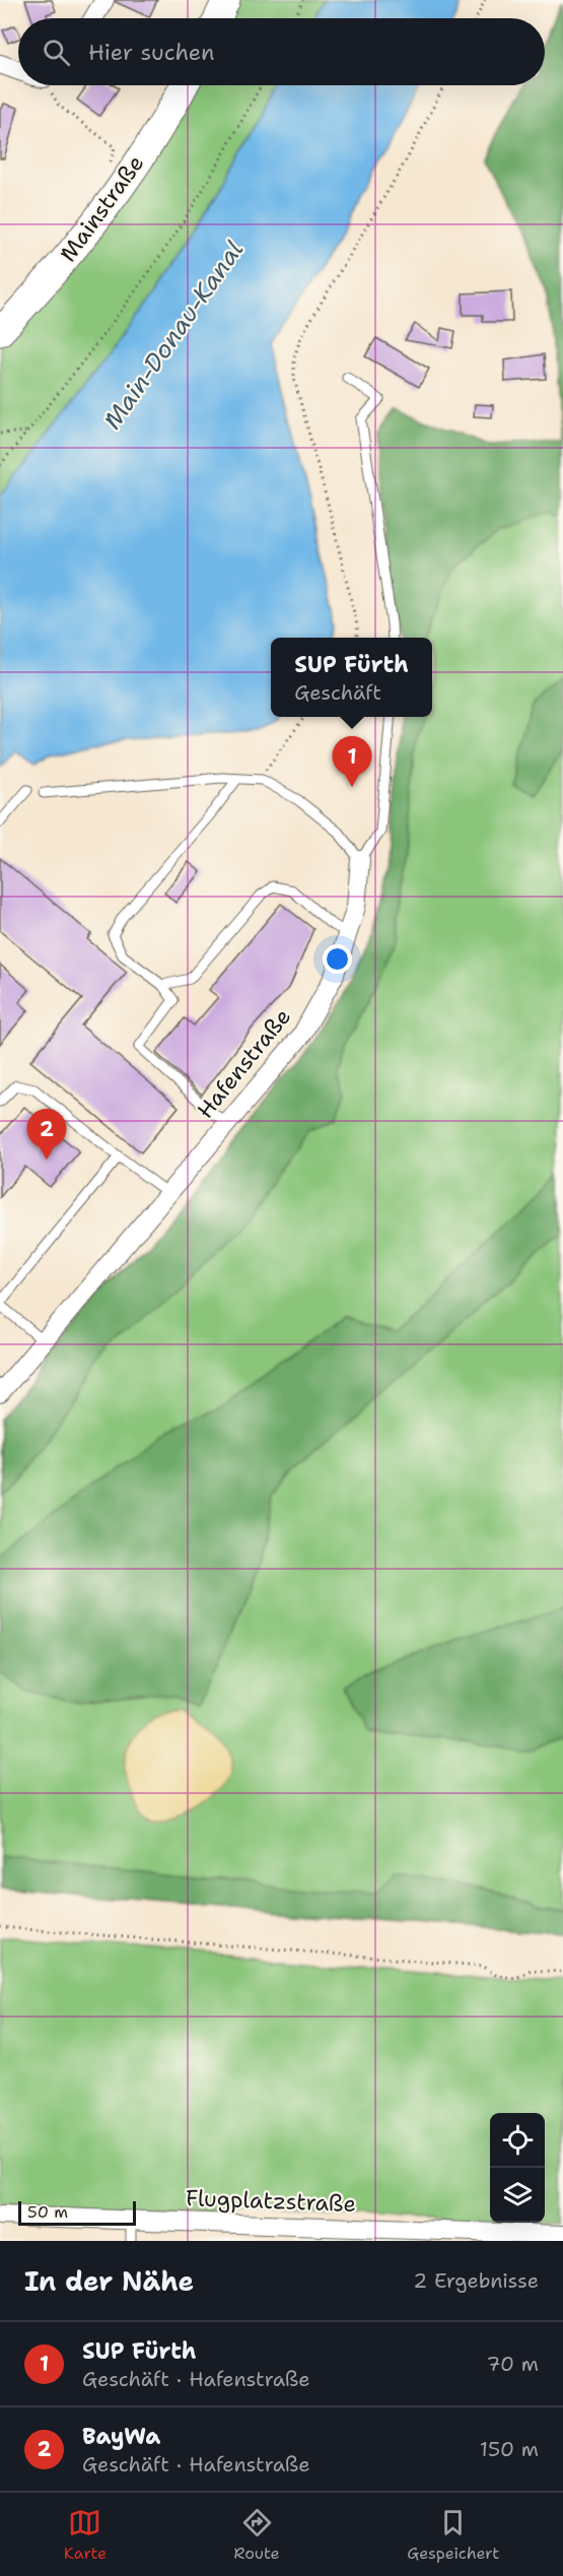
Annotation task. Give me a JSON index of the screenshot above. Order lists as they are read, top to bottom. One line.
{"streets":{"main road":["Mainstraße"],"street":["Hafenstraße","Flugplatzstraße"]},"water":["Main-Donau-Kanal"],"scale_bar":"50 m","page":{"search":"Hier suchen","popup":["SUP Fürth","Geschäft"],"pins":["1","2"],"scale":"50 m","heading":["In der Nähe","2 Ergebnisse"],"list":[{"mark":"1","name":"SUP Fürth","note":"Geschäft · Hafenstraße","value":"70 m"},{"mark":"2","name":"BayWa","note":"Geschäft · Hafenstraße","value":"150 m"}],"nav":["Karte","Route","Gespeichert"]}}
